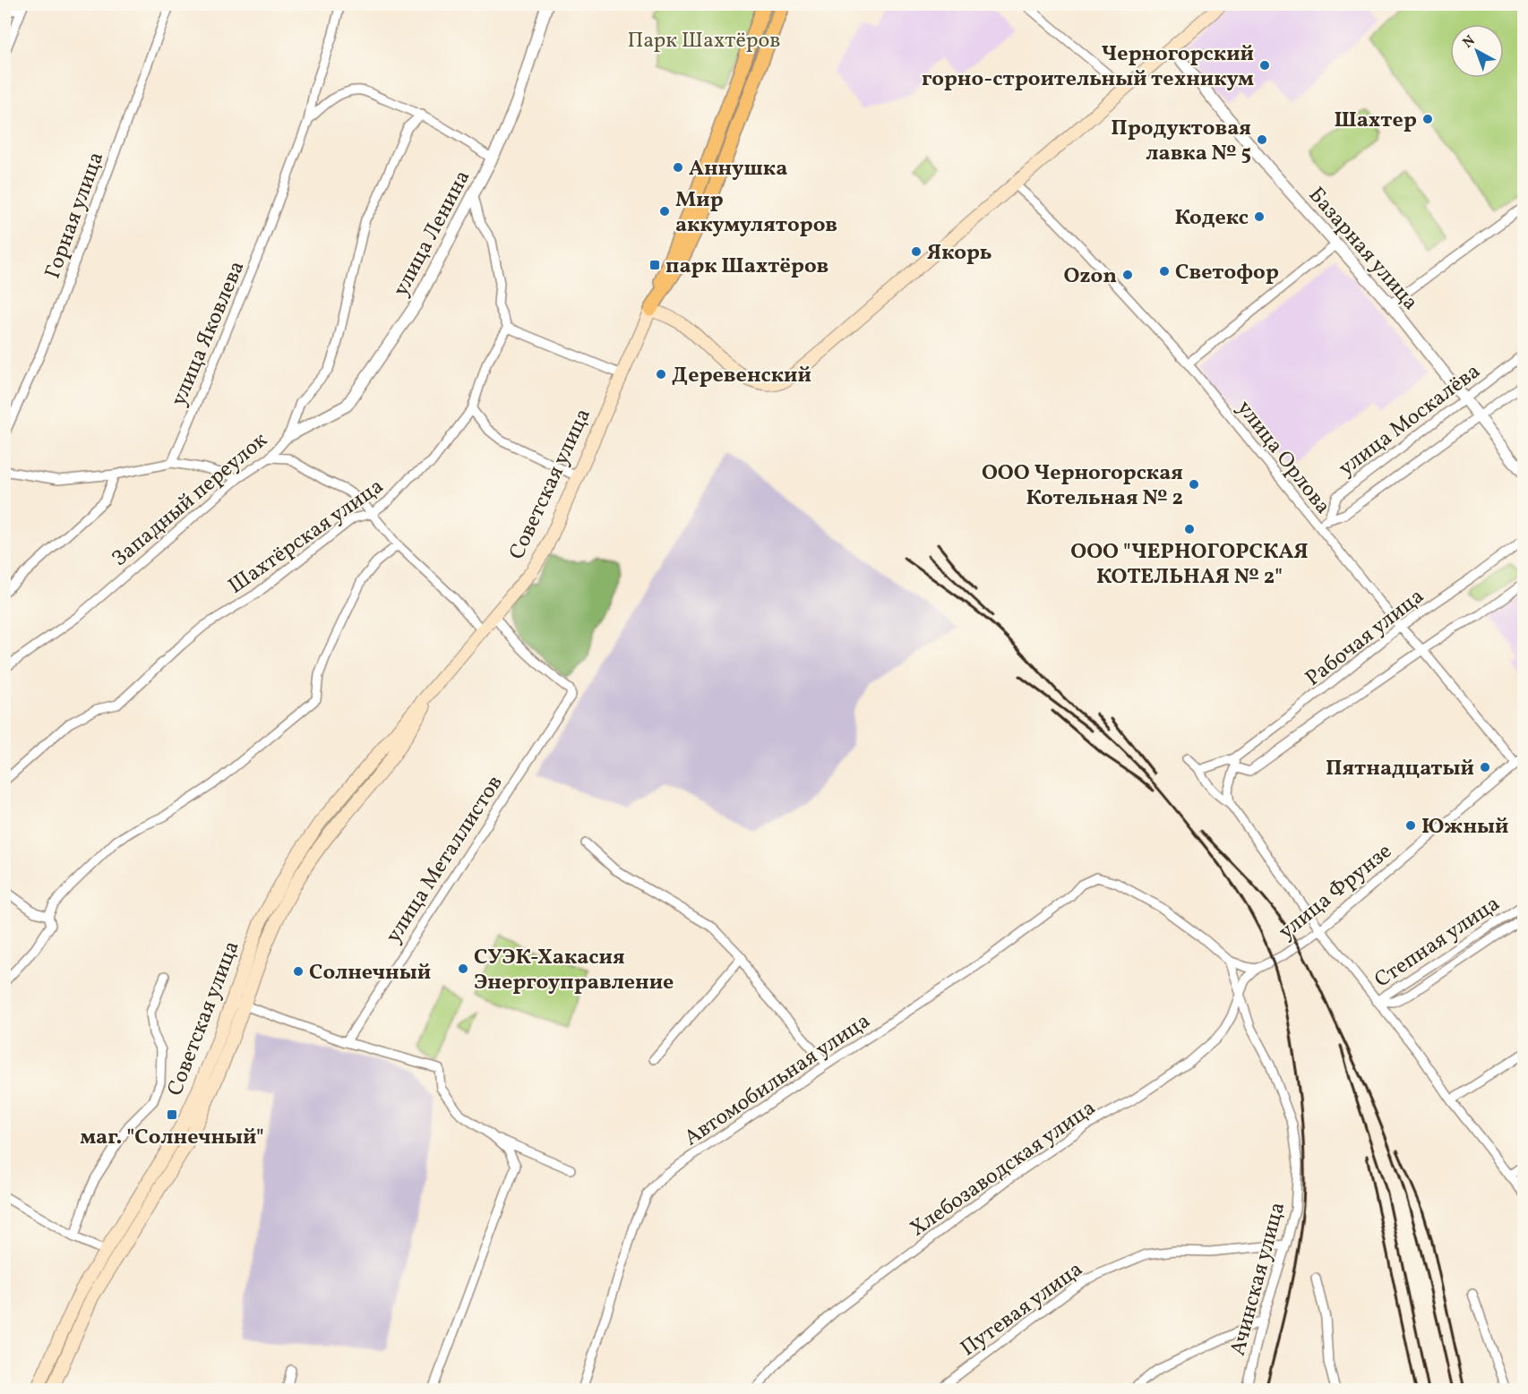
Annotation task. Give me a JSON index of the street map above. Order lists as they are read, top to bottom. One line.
{"streets":{"main road":["Советская улица"],"street":["Горная улица","улица Ленина","Базарная улица","улица Яковлева","улица Москалёва","улица Орлова","Западный переулок","Шахтёрская улица","Рабочая улица","улица Металлистов","улица Фрунзе","Степная улица","Автомобильная улица","Хлебозаводская улица","Ачинская улица","Путевая улица"]},"crossings":[["улица Ленина","Западный переулок"],["Базарная улица","улица Москалёва"],["улица Москалёва","улица Орлова"],["улица Орлова","Рабочая улица"],["улица Орлова","улица Фрунзе"],["Советская улица","улица Металлистов"],["улица Фрунзе","Хлебозаводская улица"],["Автомобильная улица","Ачинская улица"],["Хлебозаводская улица","Ачинская улица"],["Ачинская улица","Путевая улица"]],"parks":["Парк Шахтёров"],"places":{"other":["Черногорский горно-строительный техникум","Шахтер","Продуктовая лавка № 5","Аннушка","Мир аккумуляторов","Кодекс","Якорь","Светофор","Ozon","Деревенский","ООО Черногорская Котельная № 2","ООО \"ЧЕРНОГОРСКАЯ КОТЕЛЬНАЯ № 2\"","Пятнадцатый","Южный","СУЭК-Хакасия Энергоуправление","Солнечный"],"transit":["парк Шахтёров","маг. \"Солнечный\""]},"north":"top left"}
